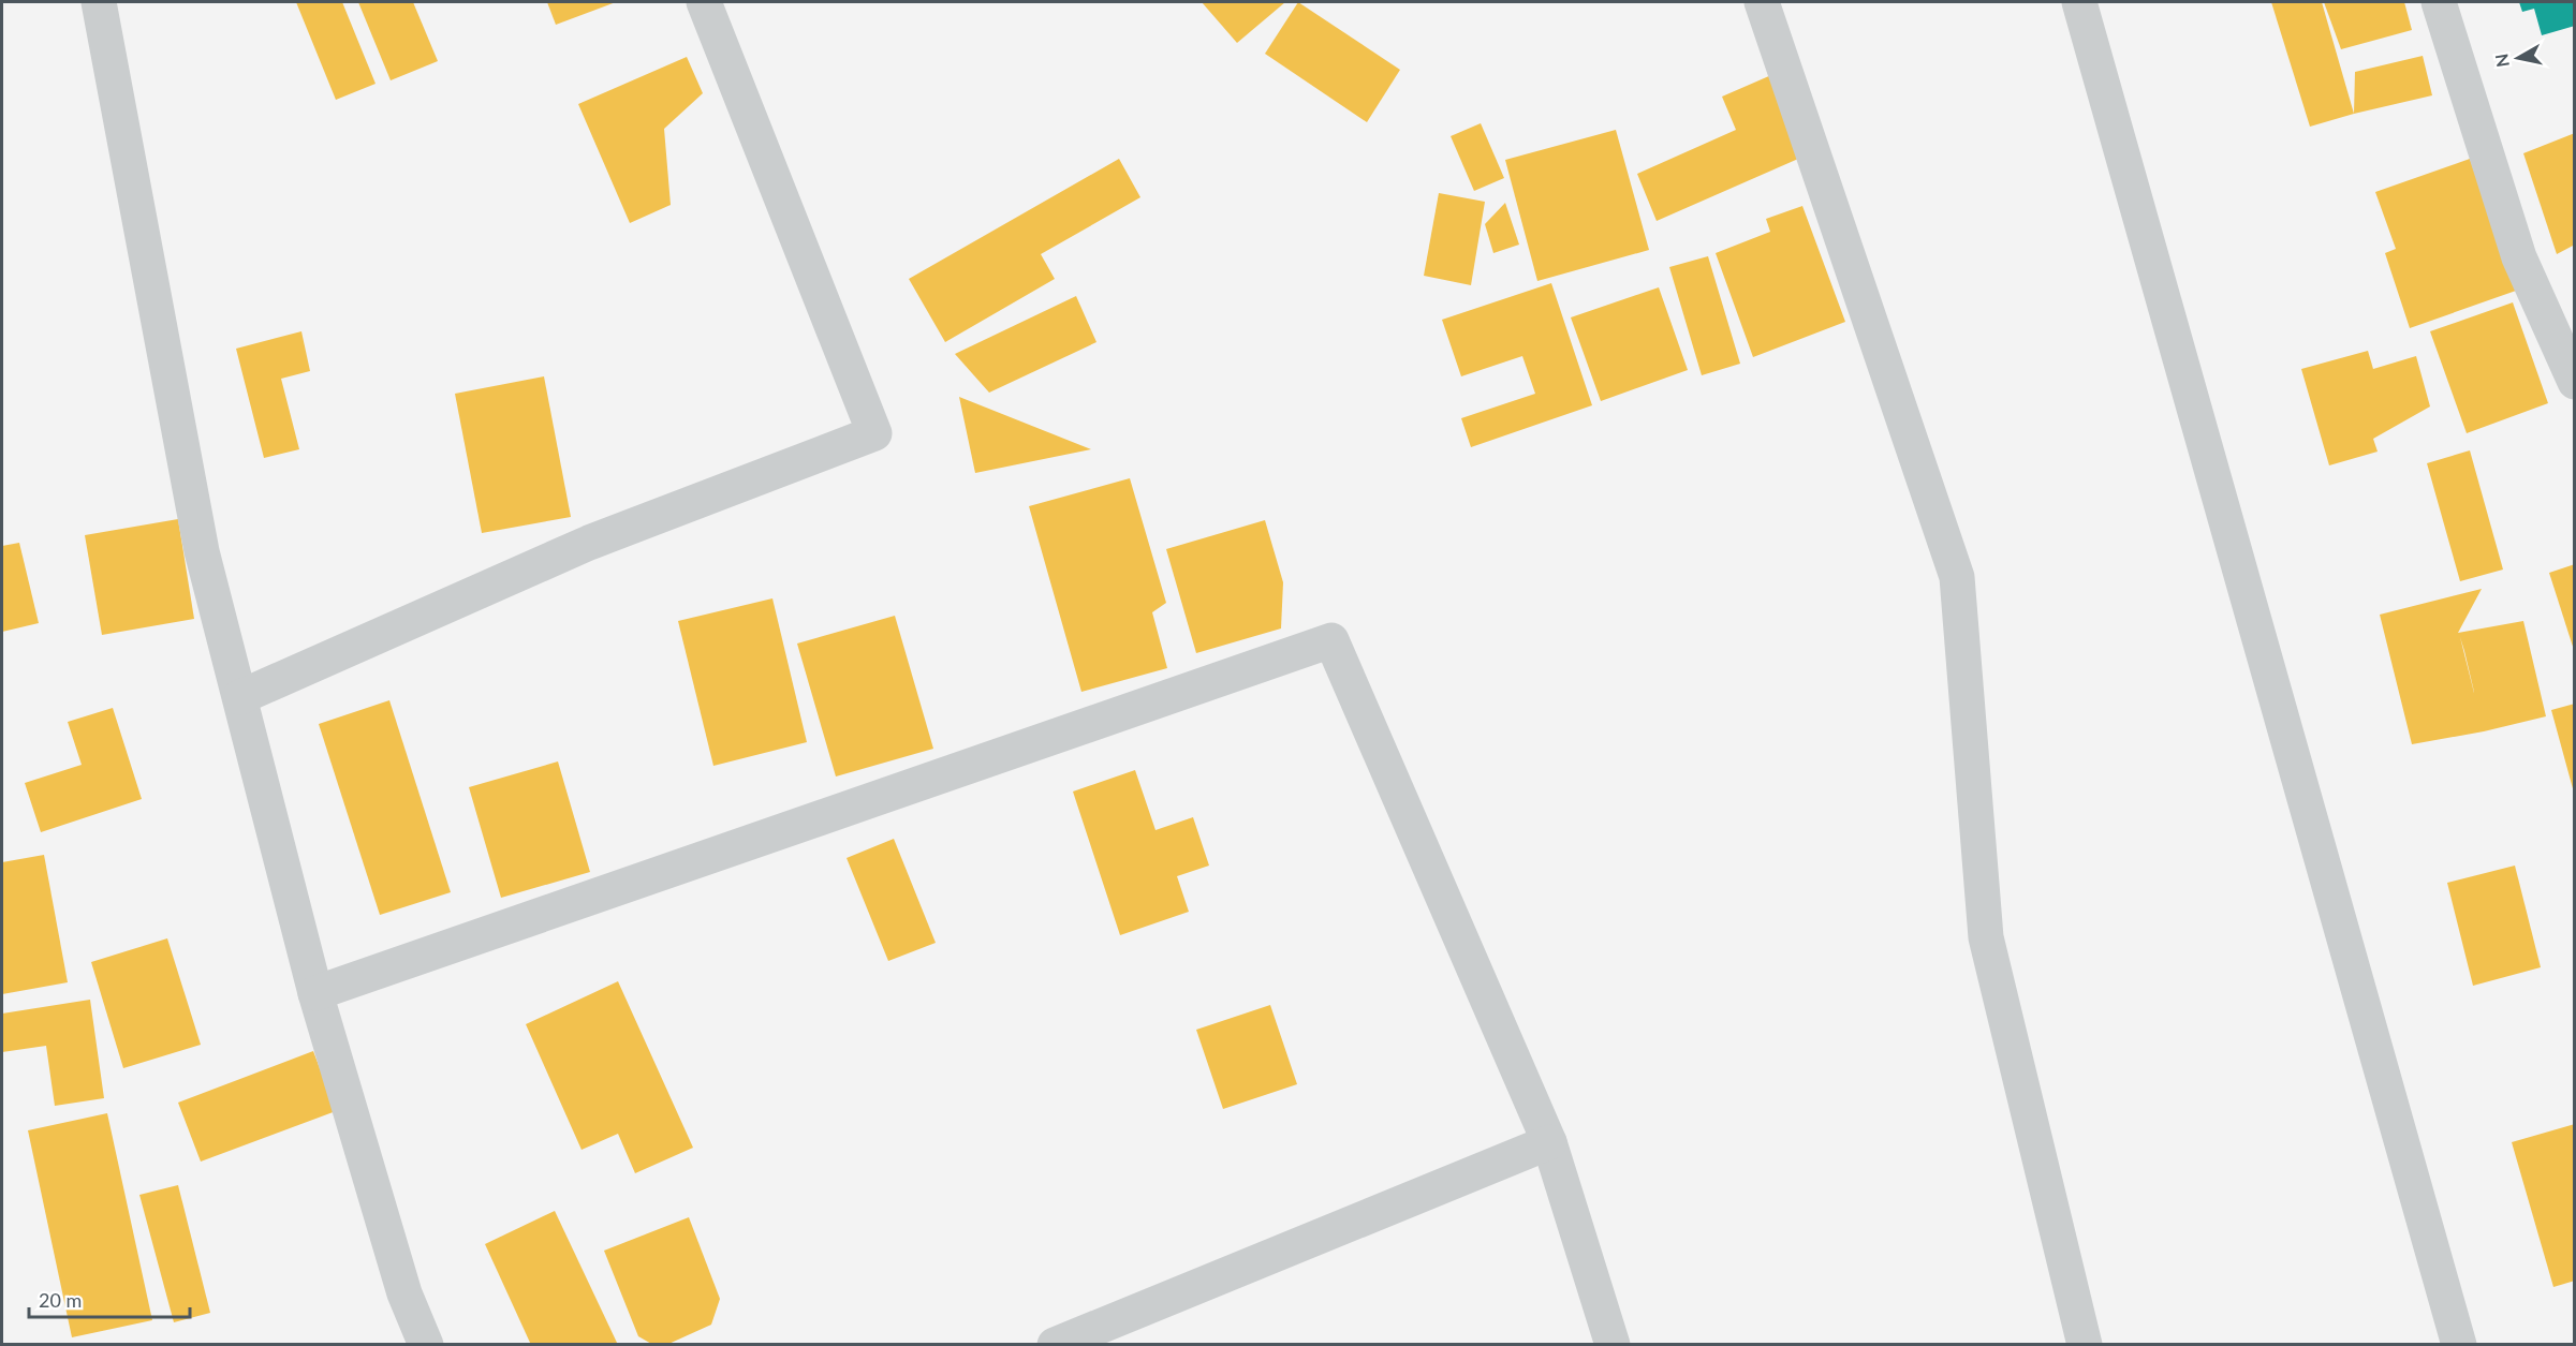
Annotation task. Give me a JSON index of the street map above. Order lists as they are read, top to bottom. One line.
{"scale_bar":"20 m","north":"left"}
